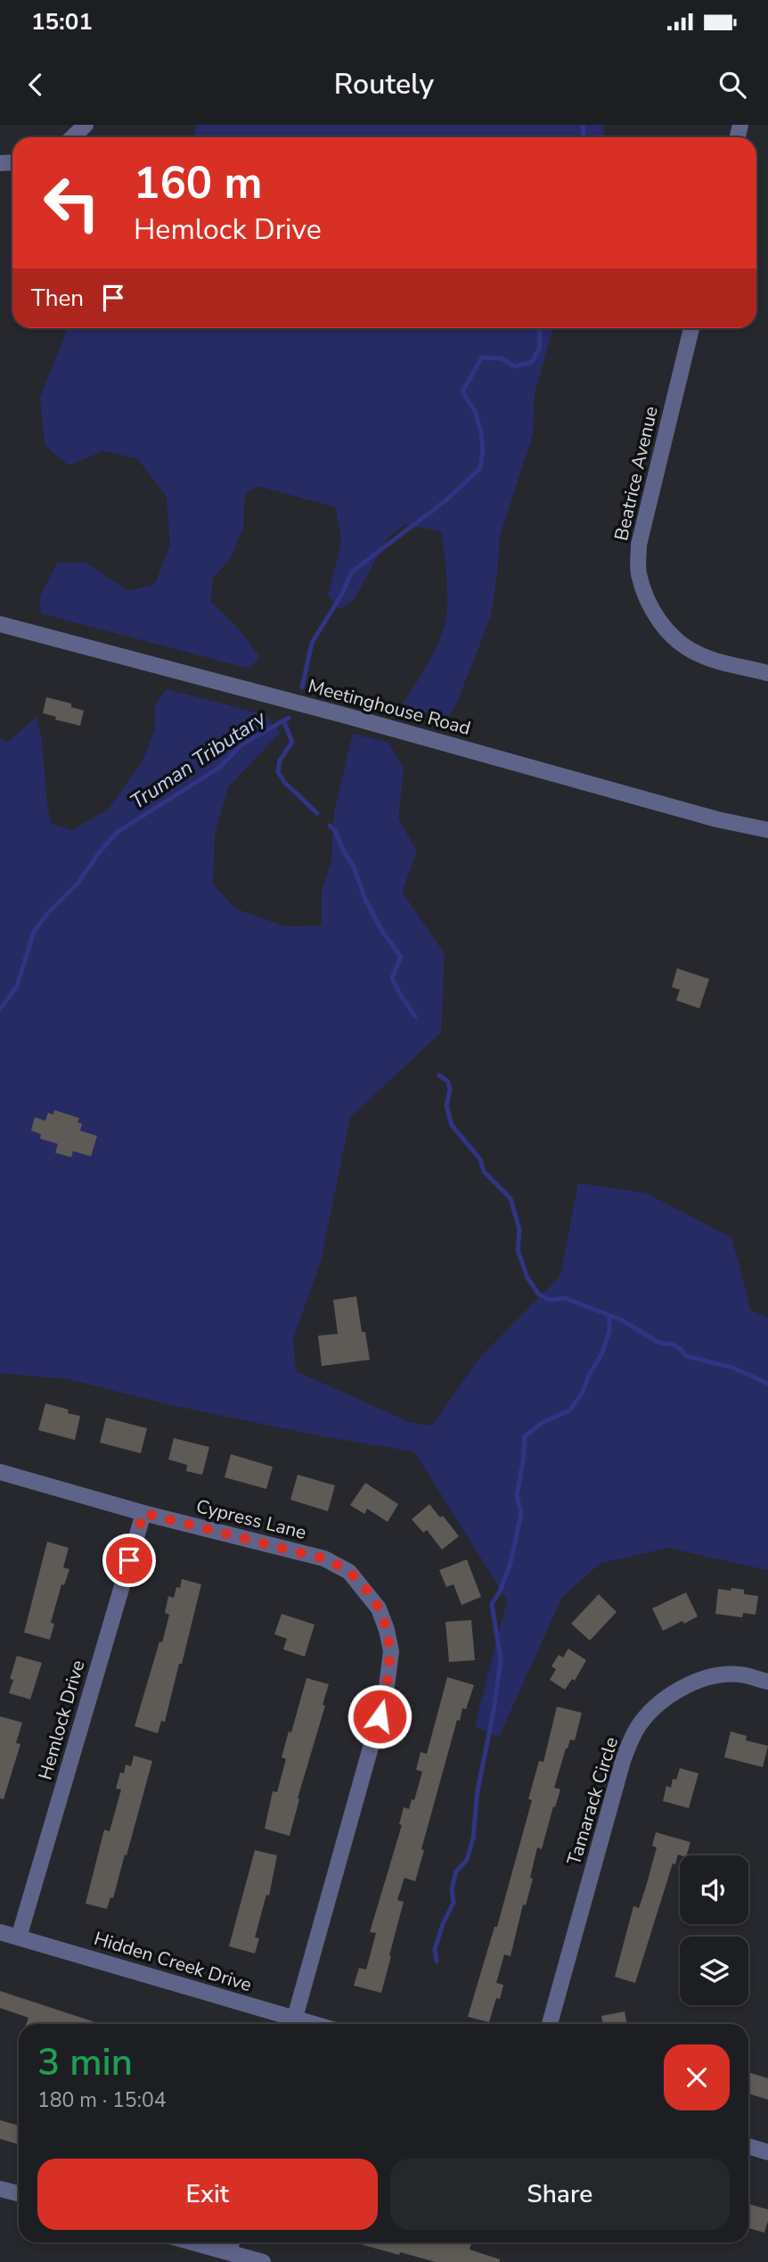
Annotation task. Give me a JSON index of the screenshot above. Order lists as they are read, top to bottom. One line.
{"streets":{"street":["Beatrice Avenue","Meetinghouse Road","Cypress Lane","Hemlock Drive","Tamarack Circle","Hidden Creek Drive"]},"crossings":[["Cypress Lane","Hemlock Drive"],["Hemlock Drive","Hidden Creek Drive"]],"water":["Truman Tributary"],"page":{"status":"15:01","header":"Routely","turn":["160 m","Hemlock Drive"],"then":"Then","heading":["3 min","180 m · 15:04"],"buttons":["Exit","Share"]}}
